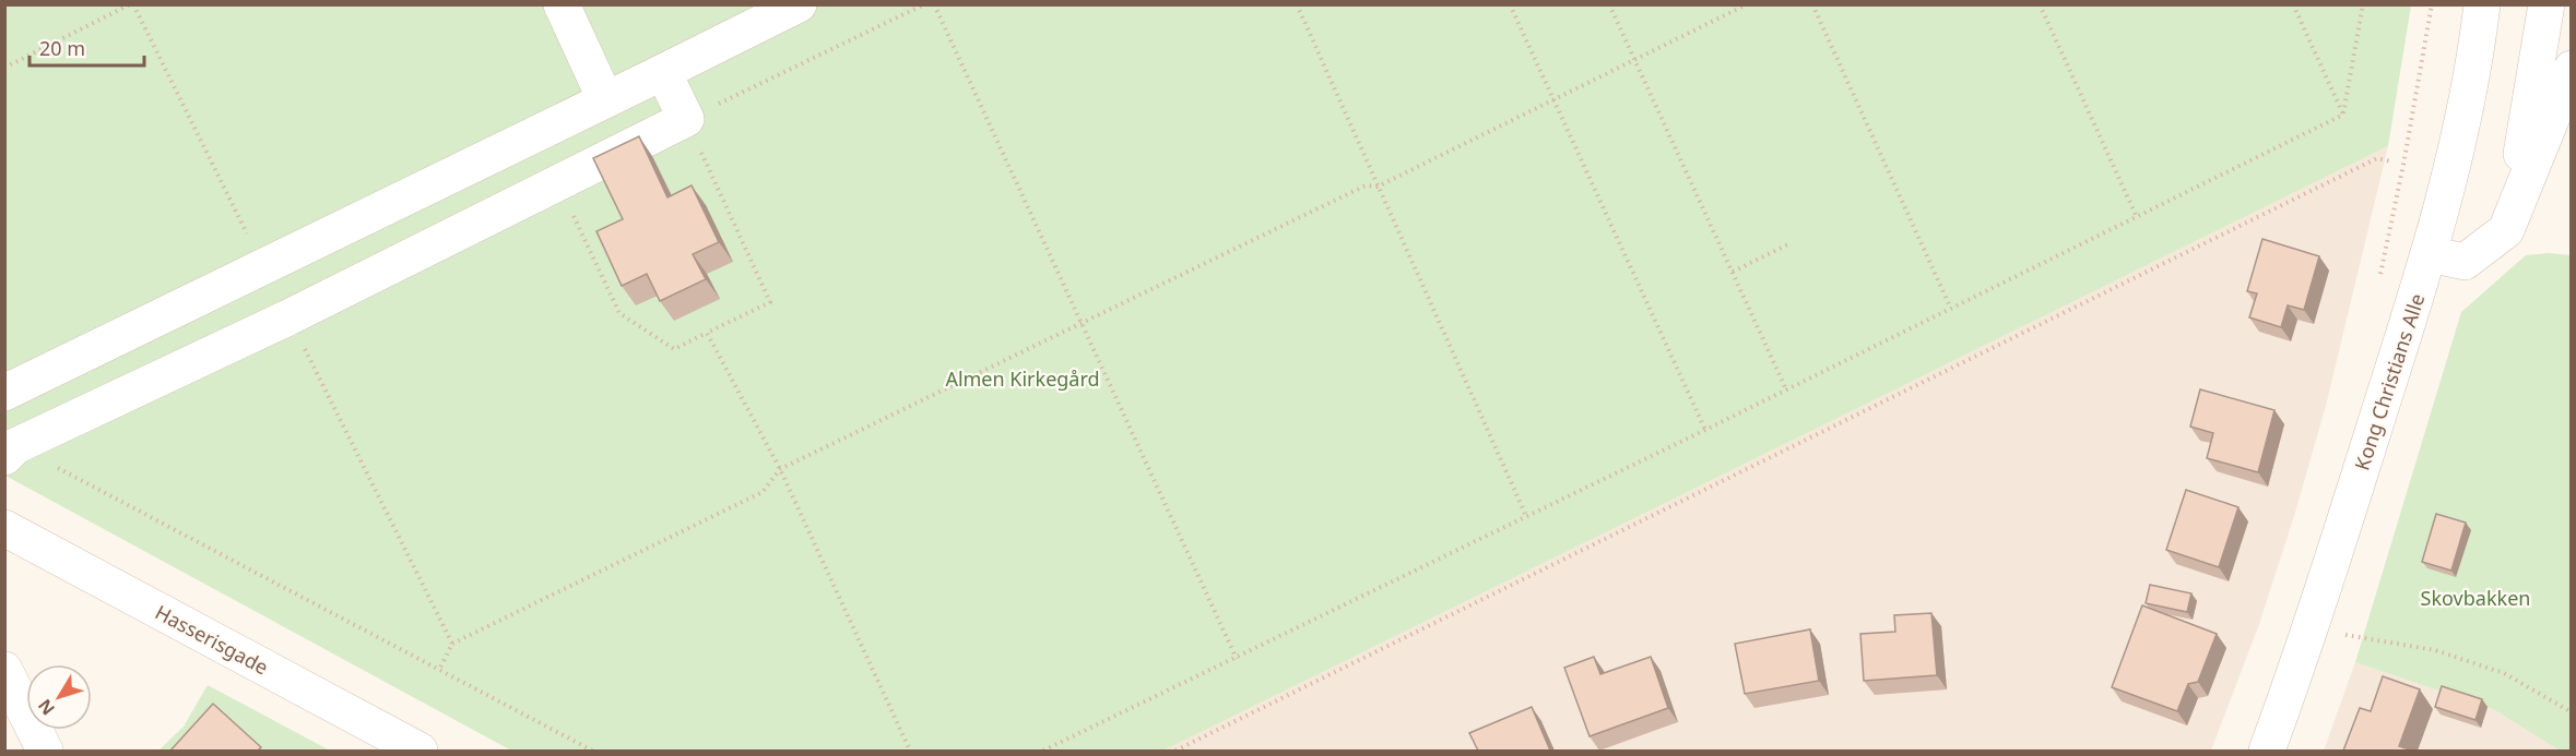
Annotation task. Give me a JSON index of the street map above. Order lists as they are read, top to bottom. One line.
{"streets":{"street":["Kong Christians Alle","Hasserisgade"]},"parks":["Almen Kirkegård","Skovbakken"],"scale_bar":"20 m","north":"bottom left"}
